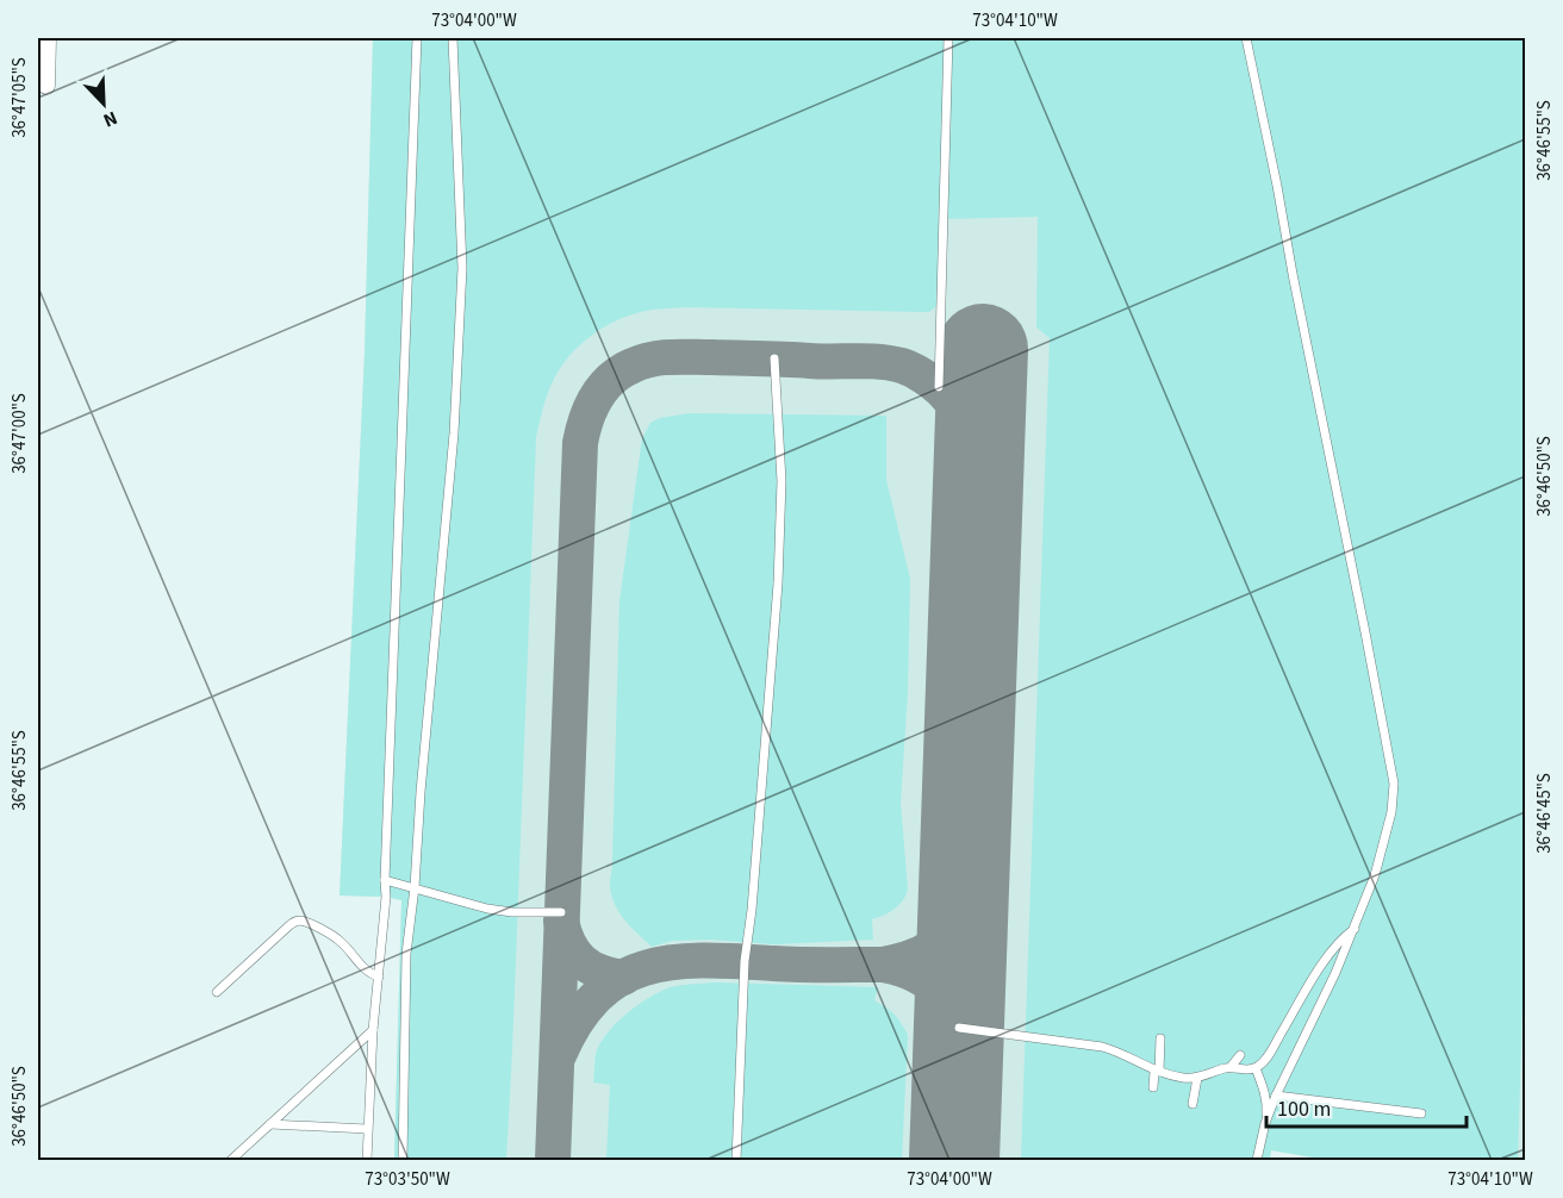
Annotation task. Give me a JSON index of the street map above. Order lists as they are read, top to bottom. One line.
{"scale_bar":"100 m","north":"bottom right","coordinates":["73°04'00\"W","73°04'10\"W","36°47'05\"S","36°46'55\"S","36°47'00\"S","36°46'50\"S","36°46'45\"S","73°03'50\"W"]}
